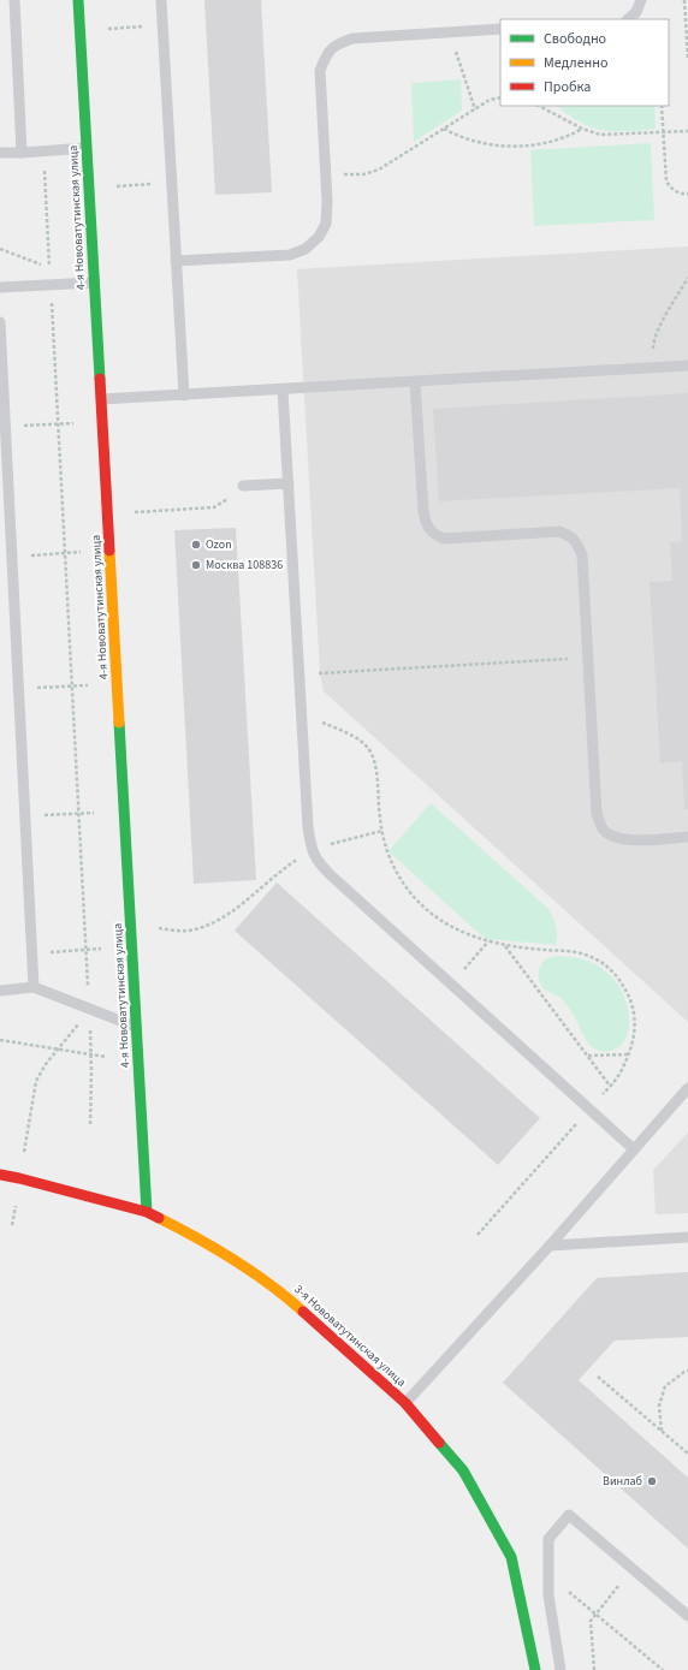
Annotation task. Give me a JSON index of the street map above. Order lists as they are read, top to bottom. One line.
{"streets":{"street":["4-я Нововатутинская улица","3-я Нововатутинская улица"]},"crossings":[["4-я Нововатутинская улица","3-я Нововатутинская улица"]],"places":["Ozon","Москва 108836","Винлаб"],"legend":["Свободно","Медленно","Пробка"]}
